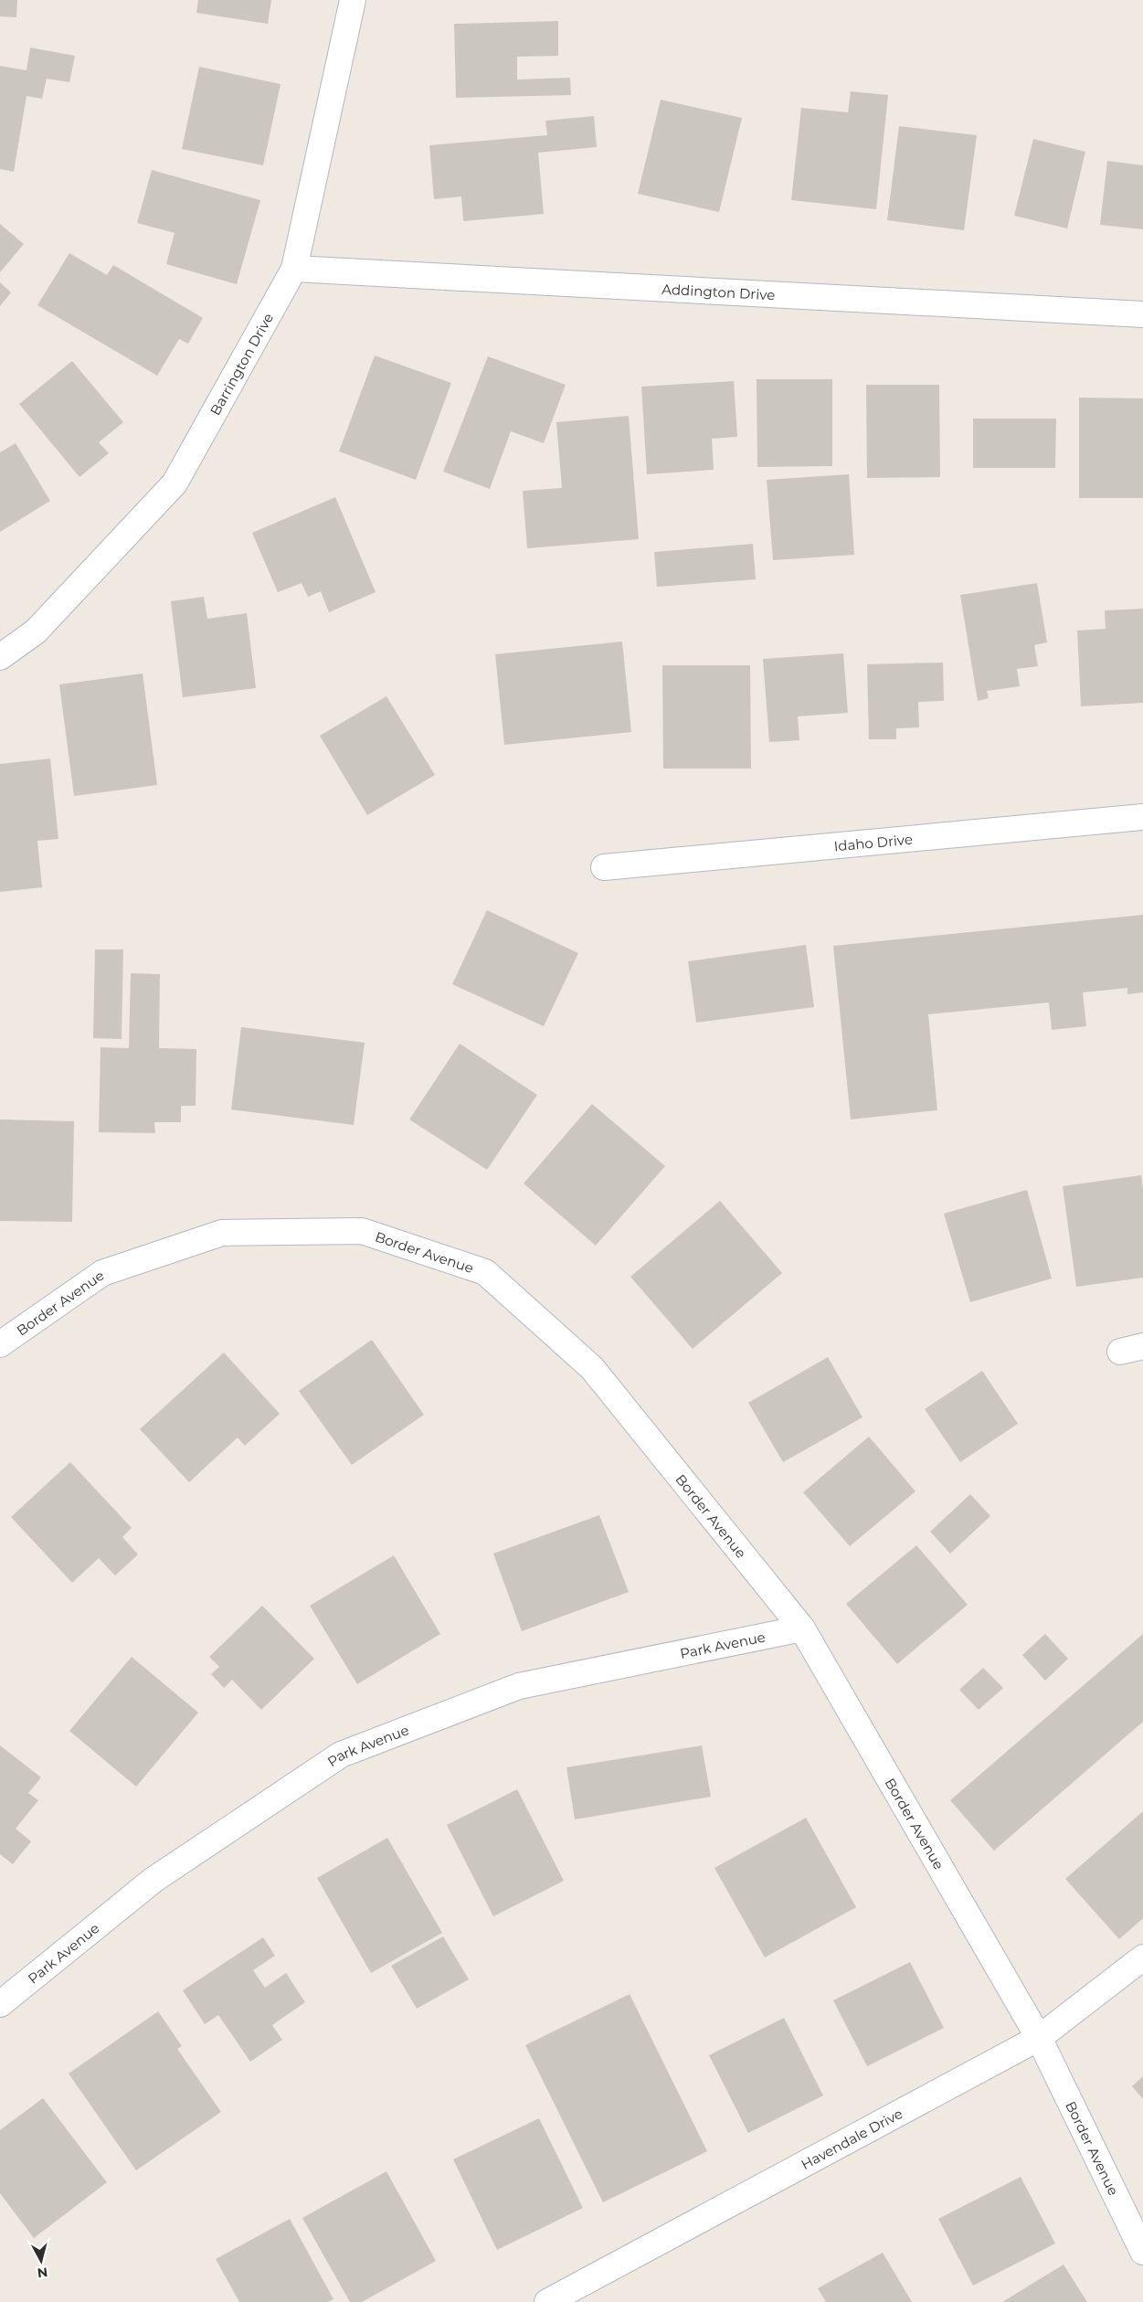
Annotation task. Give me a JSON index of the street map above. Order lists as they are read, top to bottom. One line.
{"streets":{"street":["Addington Drive","Barrington Drive","Idaho Drive","Border Avenue","Park Avenue","Havendale Drive"]},"crossings":[["Addington Drive","Barrington Drive"],["Border Avenue","Park Avenue"],["Border Avenue","Havendale Drive"]],"north":"bottom"}
